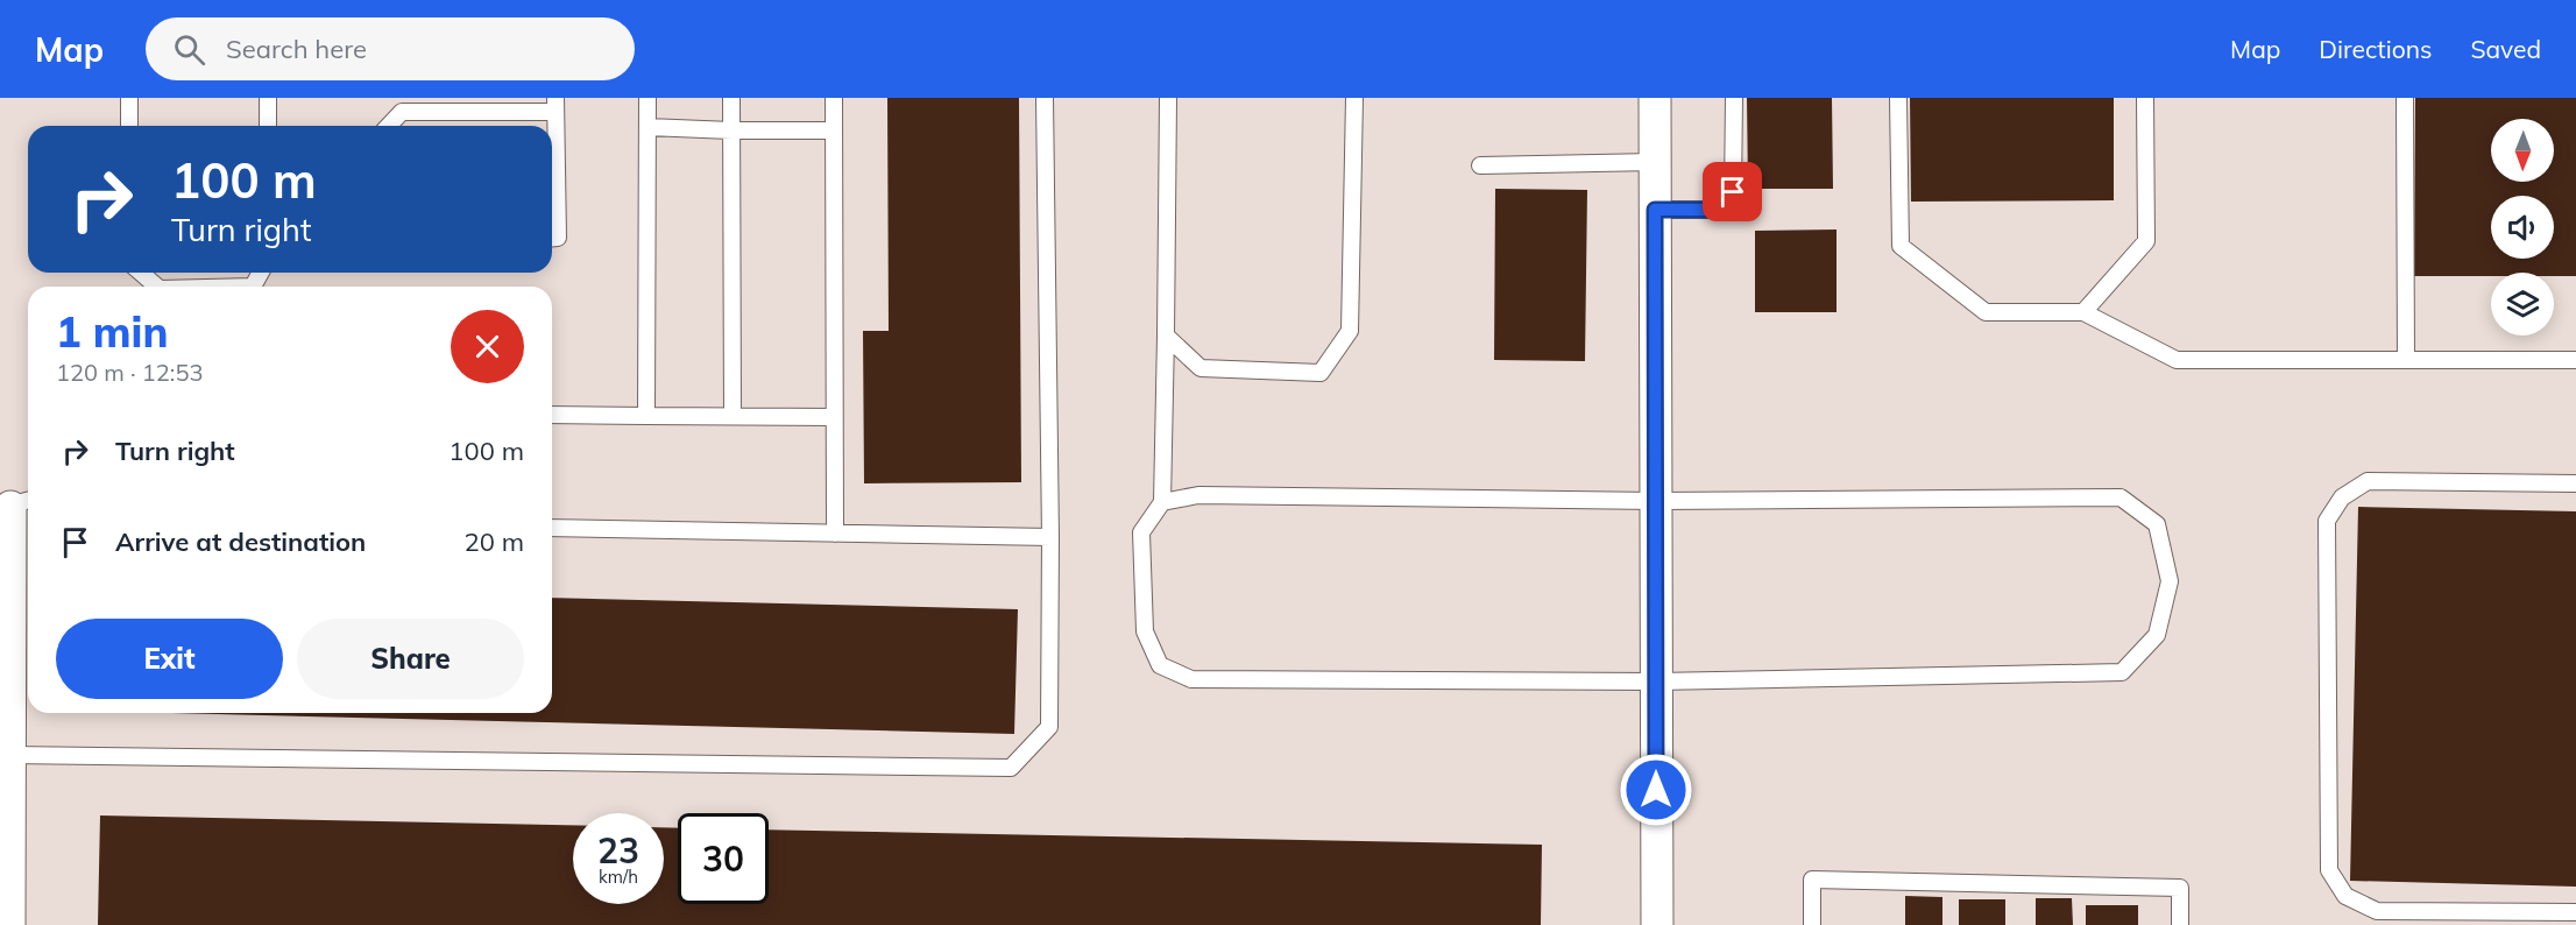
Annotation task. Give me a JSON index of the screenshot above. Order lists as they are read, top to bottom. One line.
{"north":"bottom","page":{"header":"Map","search":"Search here","nav":["Map","Directions","Saved"],"turn":["100 m","Turn right"],"heading":["1 min","120 m · 12:53"],"list":[{"name":"Turn right","value":"100 m"},{"name":"Arrive at destination","value":"20 m"}],"buttons":["Exit","Share"],"speed":"23 km/h","limit":"30"}}
